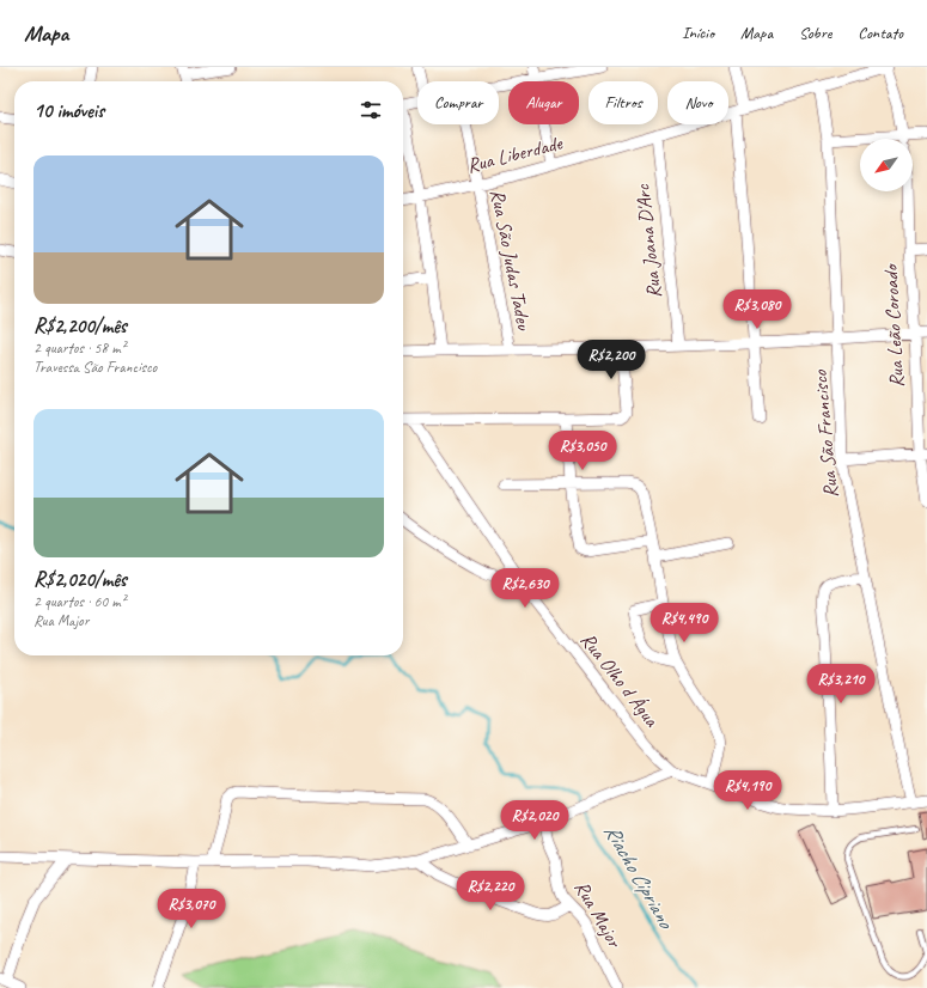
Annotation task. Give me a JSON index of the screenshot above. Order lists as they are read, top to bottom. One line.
{"streets":{"street":["Rua Liberdade","Rua Joana D'Arc","Rua São Judas Tadeu","Rua Leão Coroado","Rua São Francisco","Rua Olho d Água","Rua Major"]},"crossings":[["Rua Liberdade","Rua Joana D'Arc"],["Rua Liberdade","Rua São Judas Tadeu"],["Rua Liberdade","Rua Leão Coroado"],["Rua Liberdade","Rua São Francisco"]],"water":["Riacho Cipriano"],"north":"bottom left","page":{"header":"Mapa","nav":["Início","Mapa","Sobre","Contato"],"chip":["Comprar","Alugar","Filtros","Novo"],"heading":"10 imóveis","list":[{"name":"R$2,200/mês","note":"2 quartos · 58 m² · Travessa São Francisco"},{"name":"R$2,020/mês","note":"2 quartos · 60 m² · Rua Major"}],"price":["R$3,080","R$2,200","R$3,050","R$2,630","R$4,490","R$3,210","R$4,190","R$2,020","R$2,220","R$3,070"]}}
